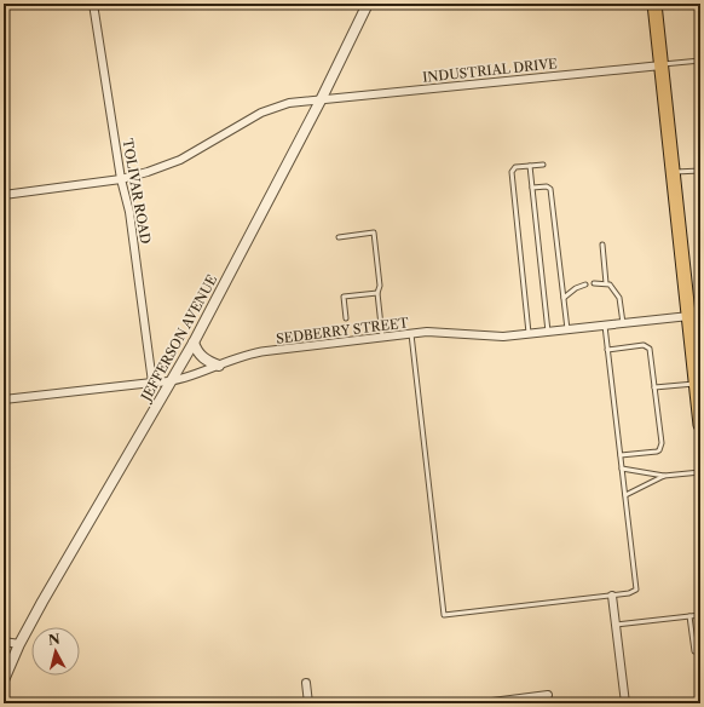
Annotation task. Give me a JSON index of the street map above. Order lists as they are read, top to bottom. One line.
{"streets":{"street":["INDUSTRIAL DRIVE","TOLIVAR ROAD","SEDBERRY STREET","JEFFERSON AVENUE"]},"crossings":[["INDUSTRIAL DRIVE","TOLIVAR ROAD"],["INDUSTRIAL DRIVE","JEFFERSON AVENUE"],["TOLIVAR ROAD","SEDBERRY STREET"],["SEDBERRY STREET","JEFFERSON AVENUE"]],"north":"top"}
